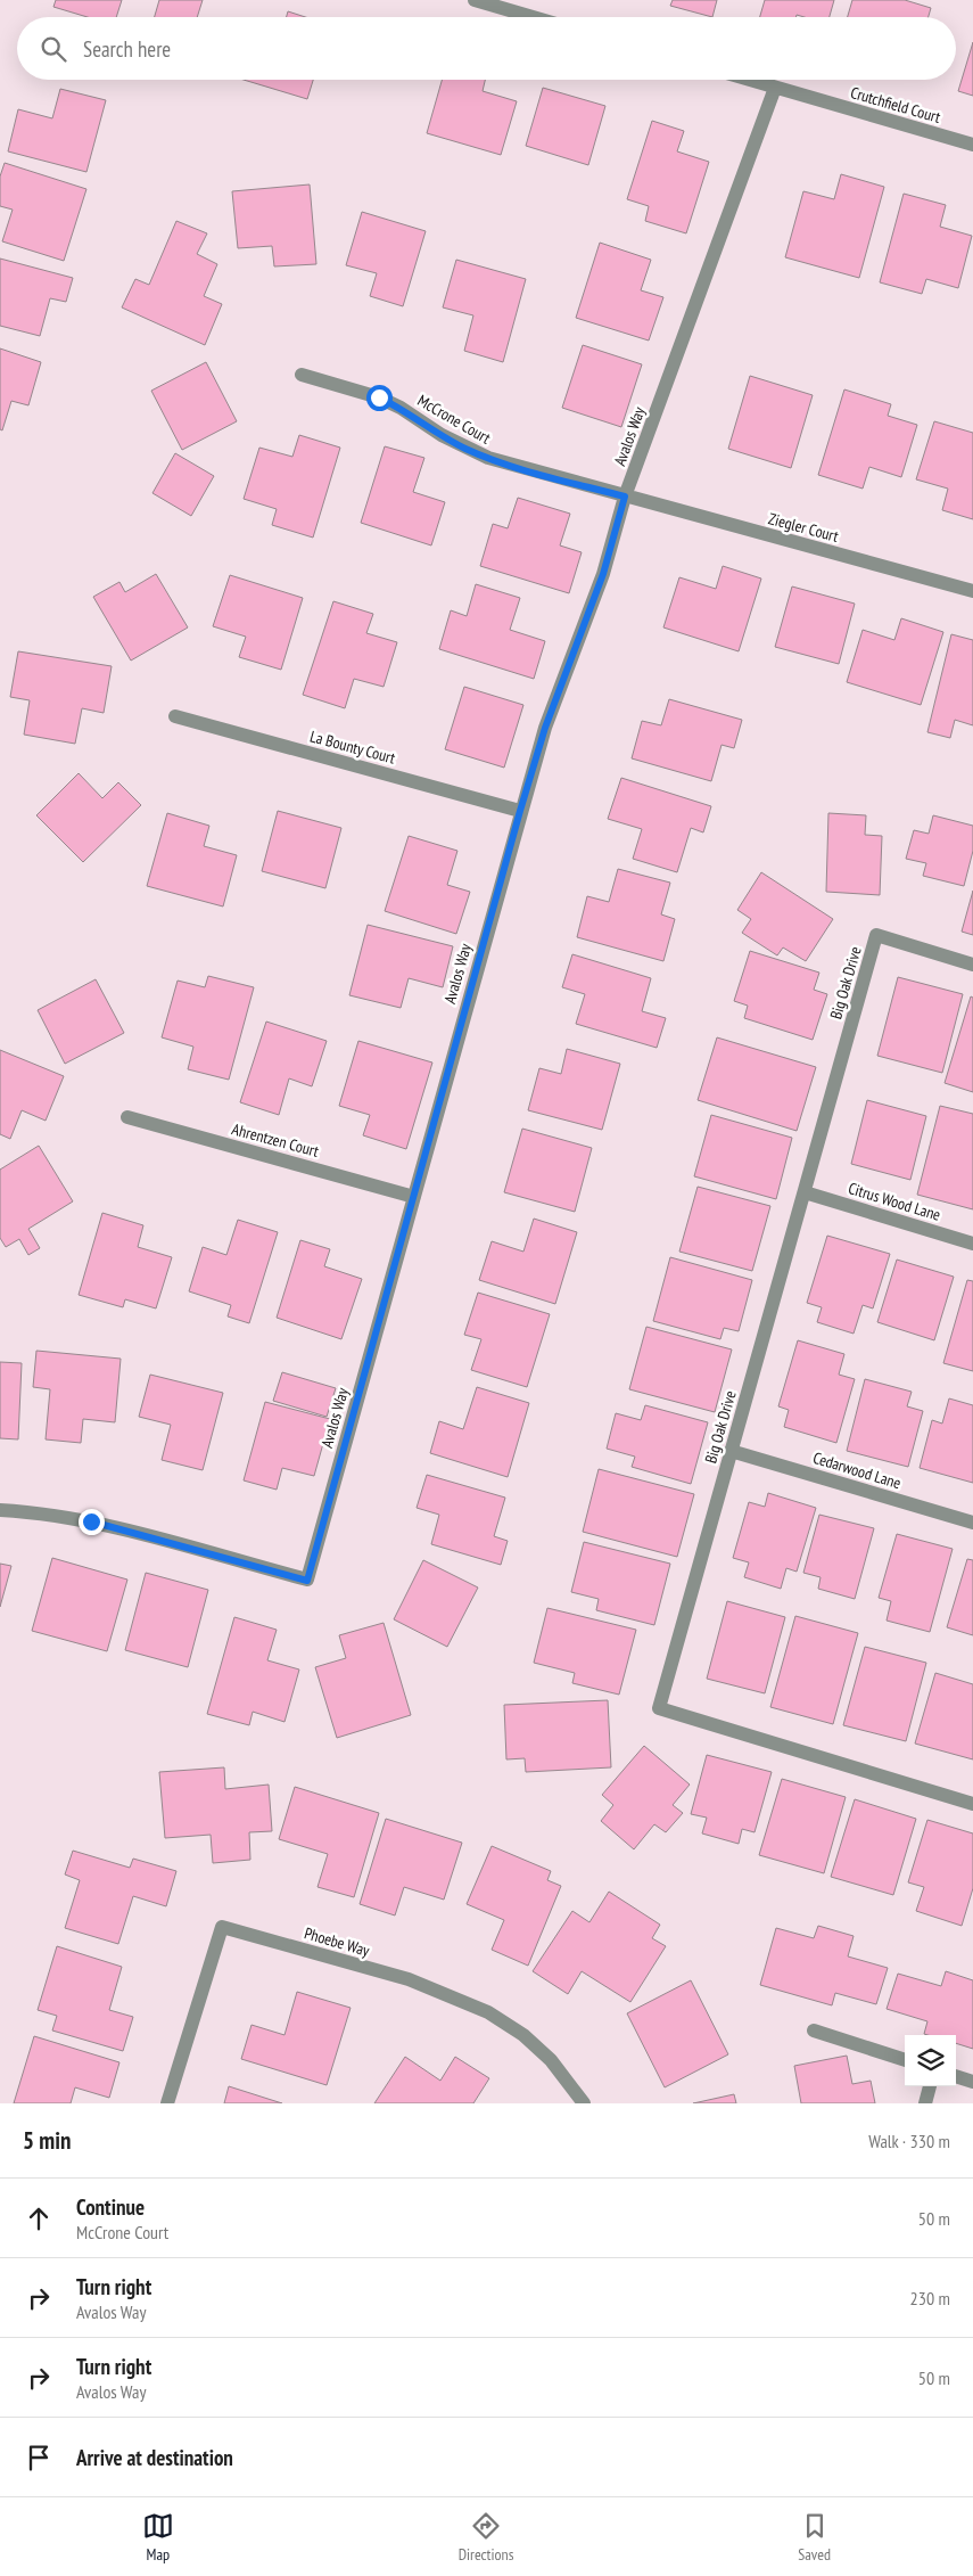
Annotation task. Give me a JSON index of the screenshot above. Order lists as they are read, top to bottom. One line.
{"streets":{"street":["Crutchfield Court","McCrone Court","Avalos Way","Ziegler Court","La Bounty Court","Big Oak Drive","Ahrentzen Court","Citrus Wood Lane","Cedarwood Lane","Phoebe Way"]},"crossings":[["Crutchfield Court","Avalos Way"],["McCrone Court","Avalos Way"],["McCrone Court","Ziegler Court"],["Avalos Way","Ziegler Court"],["Avalos Way","La Bounty Court"],["Avalos Way","Ahrentzen Court"],["Big Oak Drive","Citrus Wood Lane"],["Big Oak Drive","Cedarwood Lane"]],"page":{"search":"Search here","heading":["5 min","Walk · 330 m"],"list":[["Continue","McCrone Court","50 m"],["Turn right","Avalos Way","230 m"],["Turn right","Avalos Way","50 m"],"Arrive at destination"],"nav":["Map","Directions","Saved"]}}
